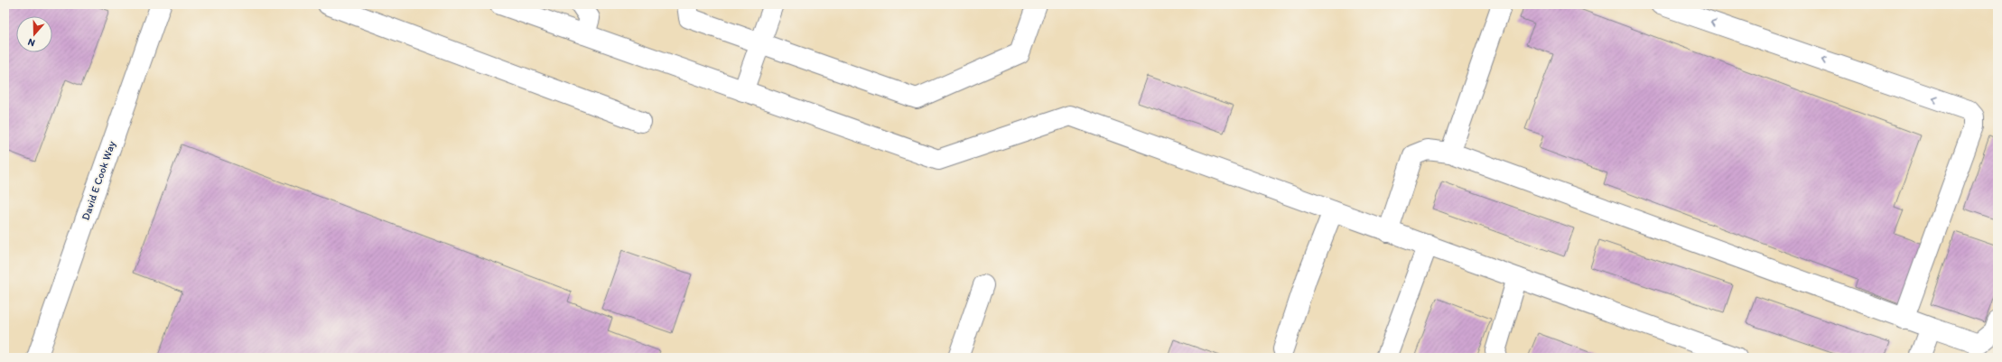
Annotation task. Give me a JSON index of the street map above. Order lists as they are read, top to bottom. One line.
{"streets":{"street":["David E Cook Way"]},"north":"bottom"}
